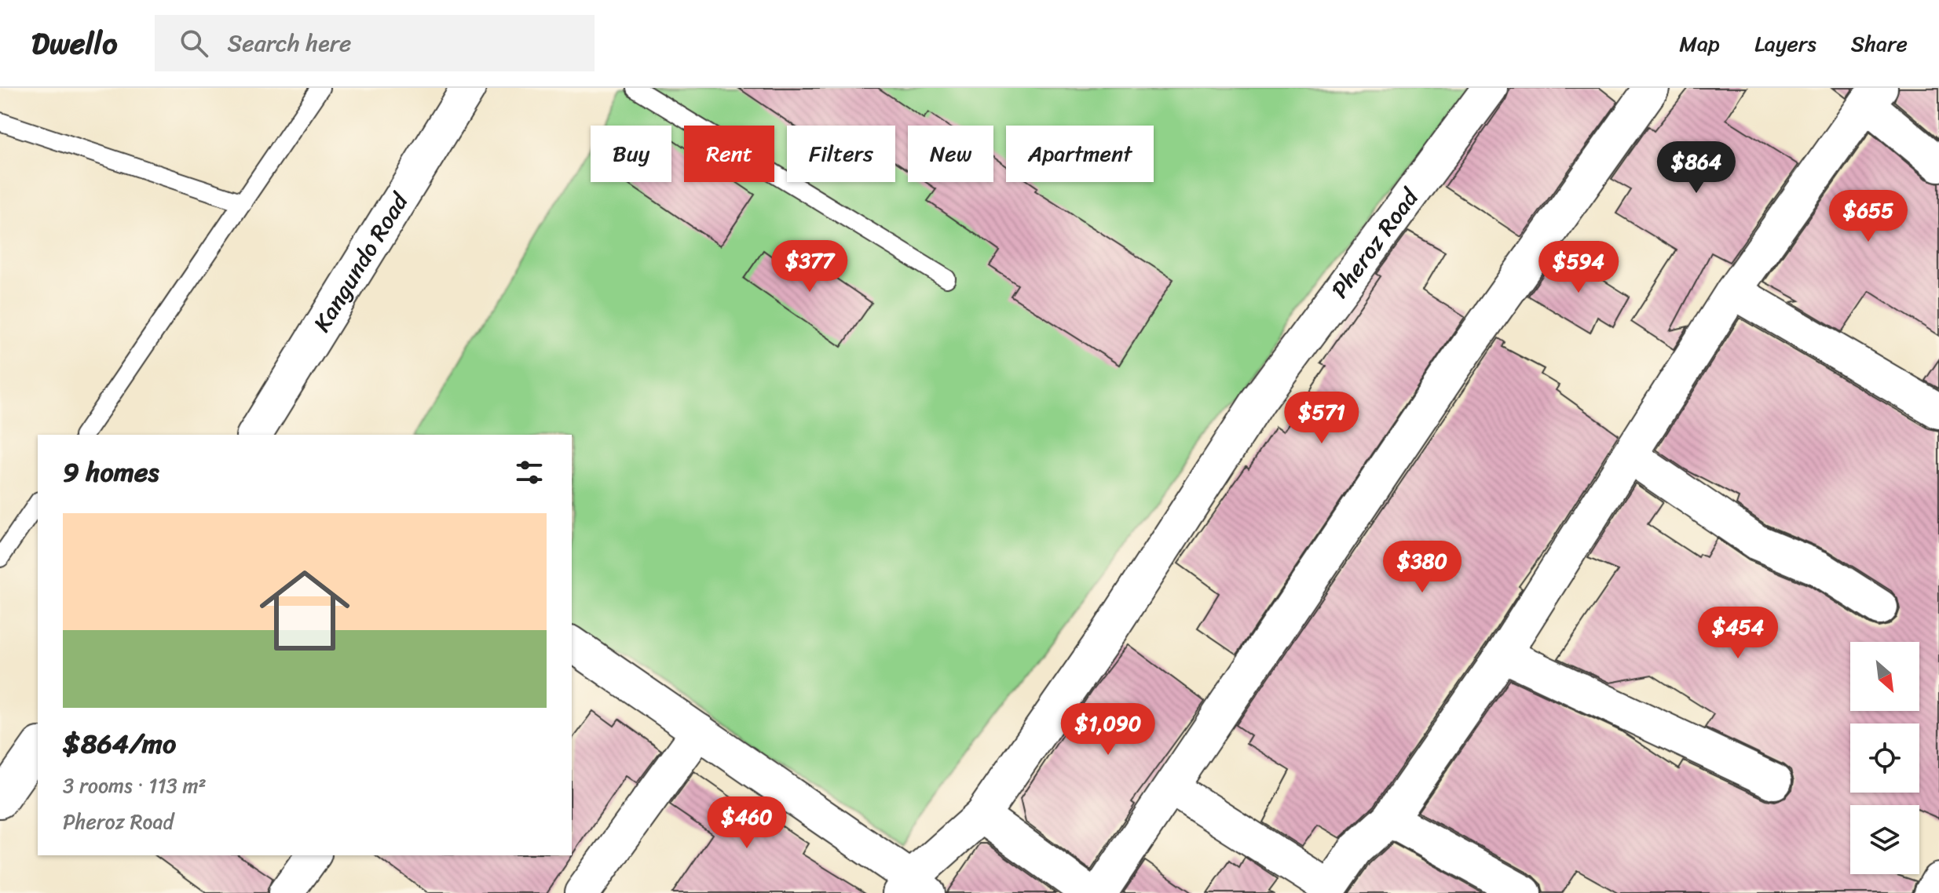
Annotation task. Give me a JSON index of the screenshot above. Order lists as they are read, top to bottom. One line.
{"streets":{"main road":["Pheroz Road","Kangundo Road"]},"north":"bottom right","page":{"header":"Dwello","search":"Search here","nav":["Map","Layers","Share"],"chip":["Buy","Rent","Filters","New","Apartment"],"price":["$864","$655","$377","$594","$571","$380","$454","$1,090","$460"],"heading":"9 homes","list":[{"name":"$864/mo","note":"3 rooms · 113 m² · Pheroz Road"}]}}
